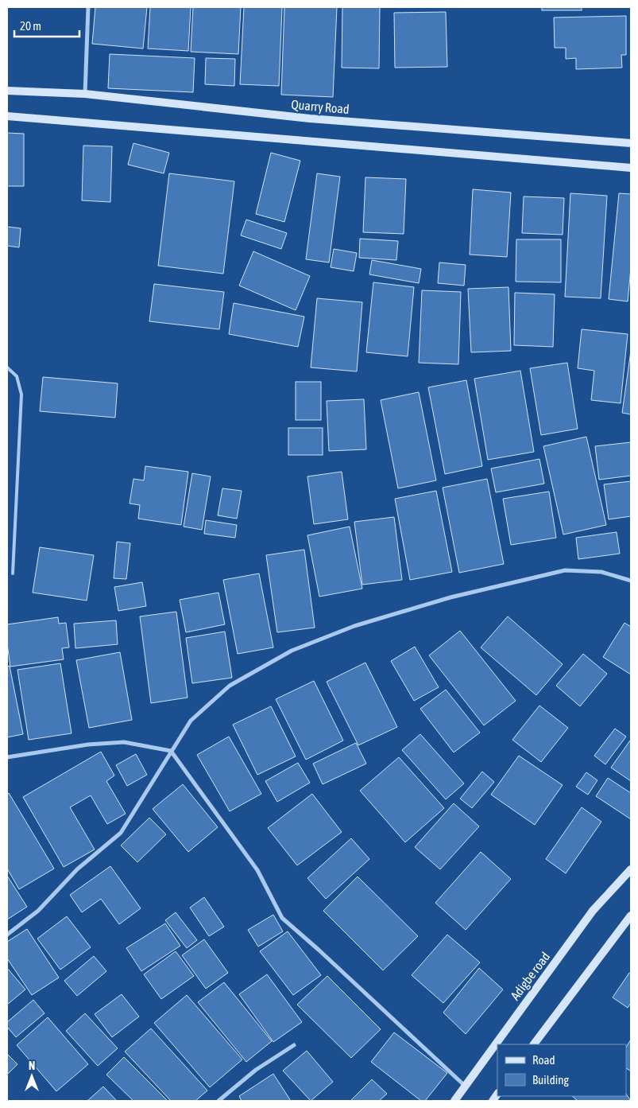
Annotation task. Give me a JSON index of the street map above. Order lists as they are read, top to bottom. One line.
{"streets":{"main road":["Quarry Road","Adigbe road"]},"legend":["Road","Building"],"scale_bar":"20 m","north":"top"}
